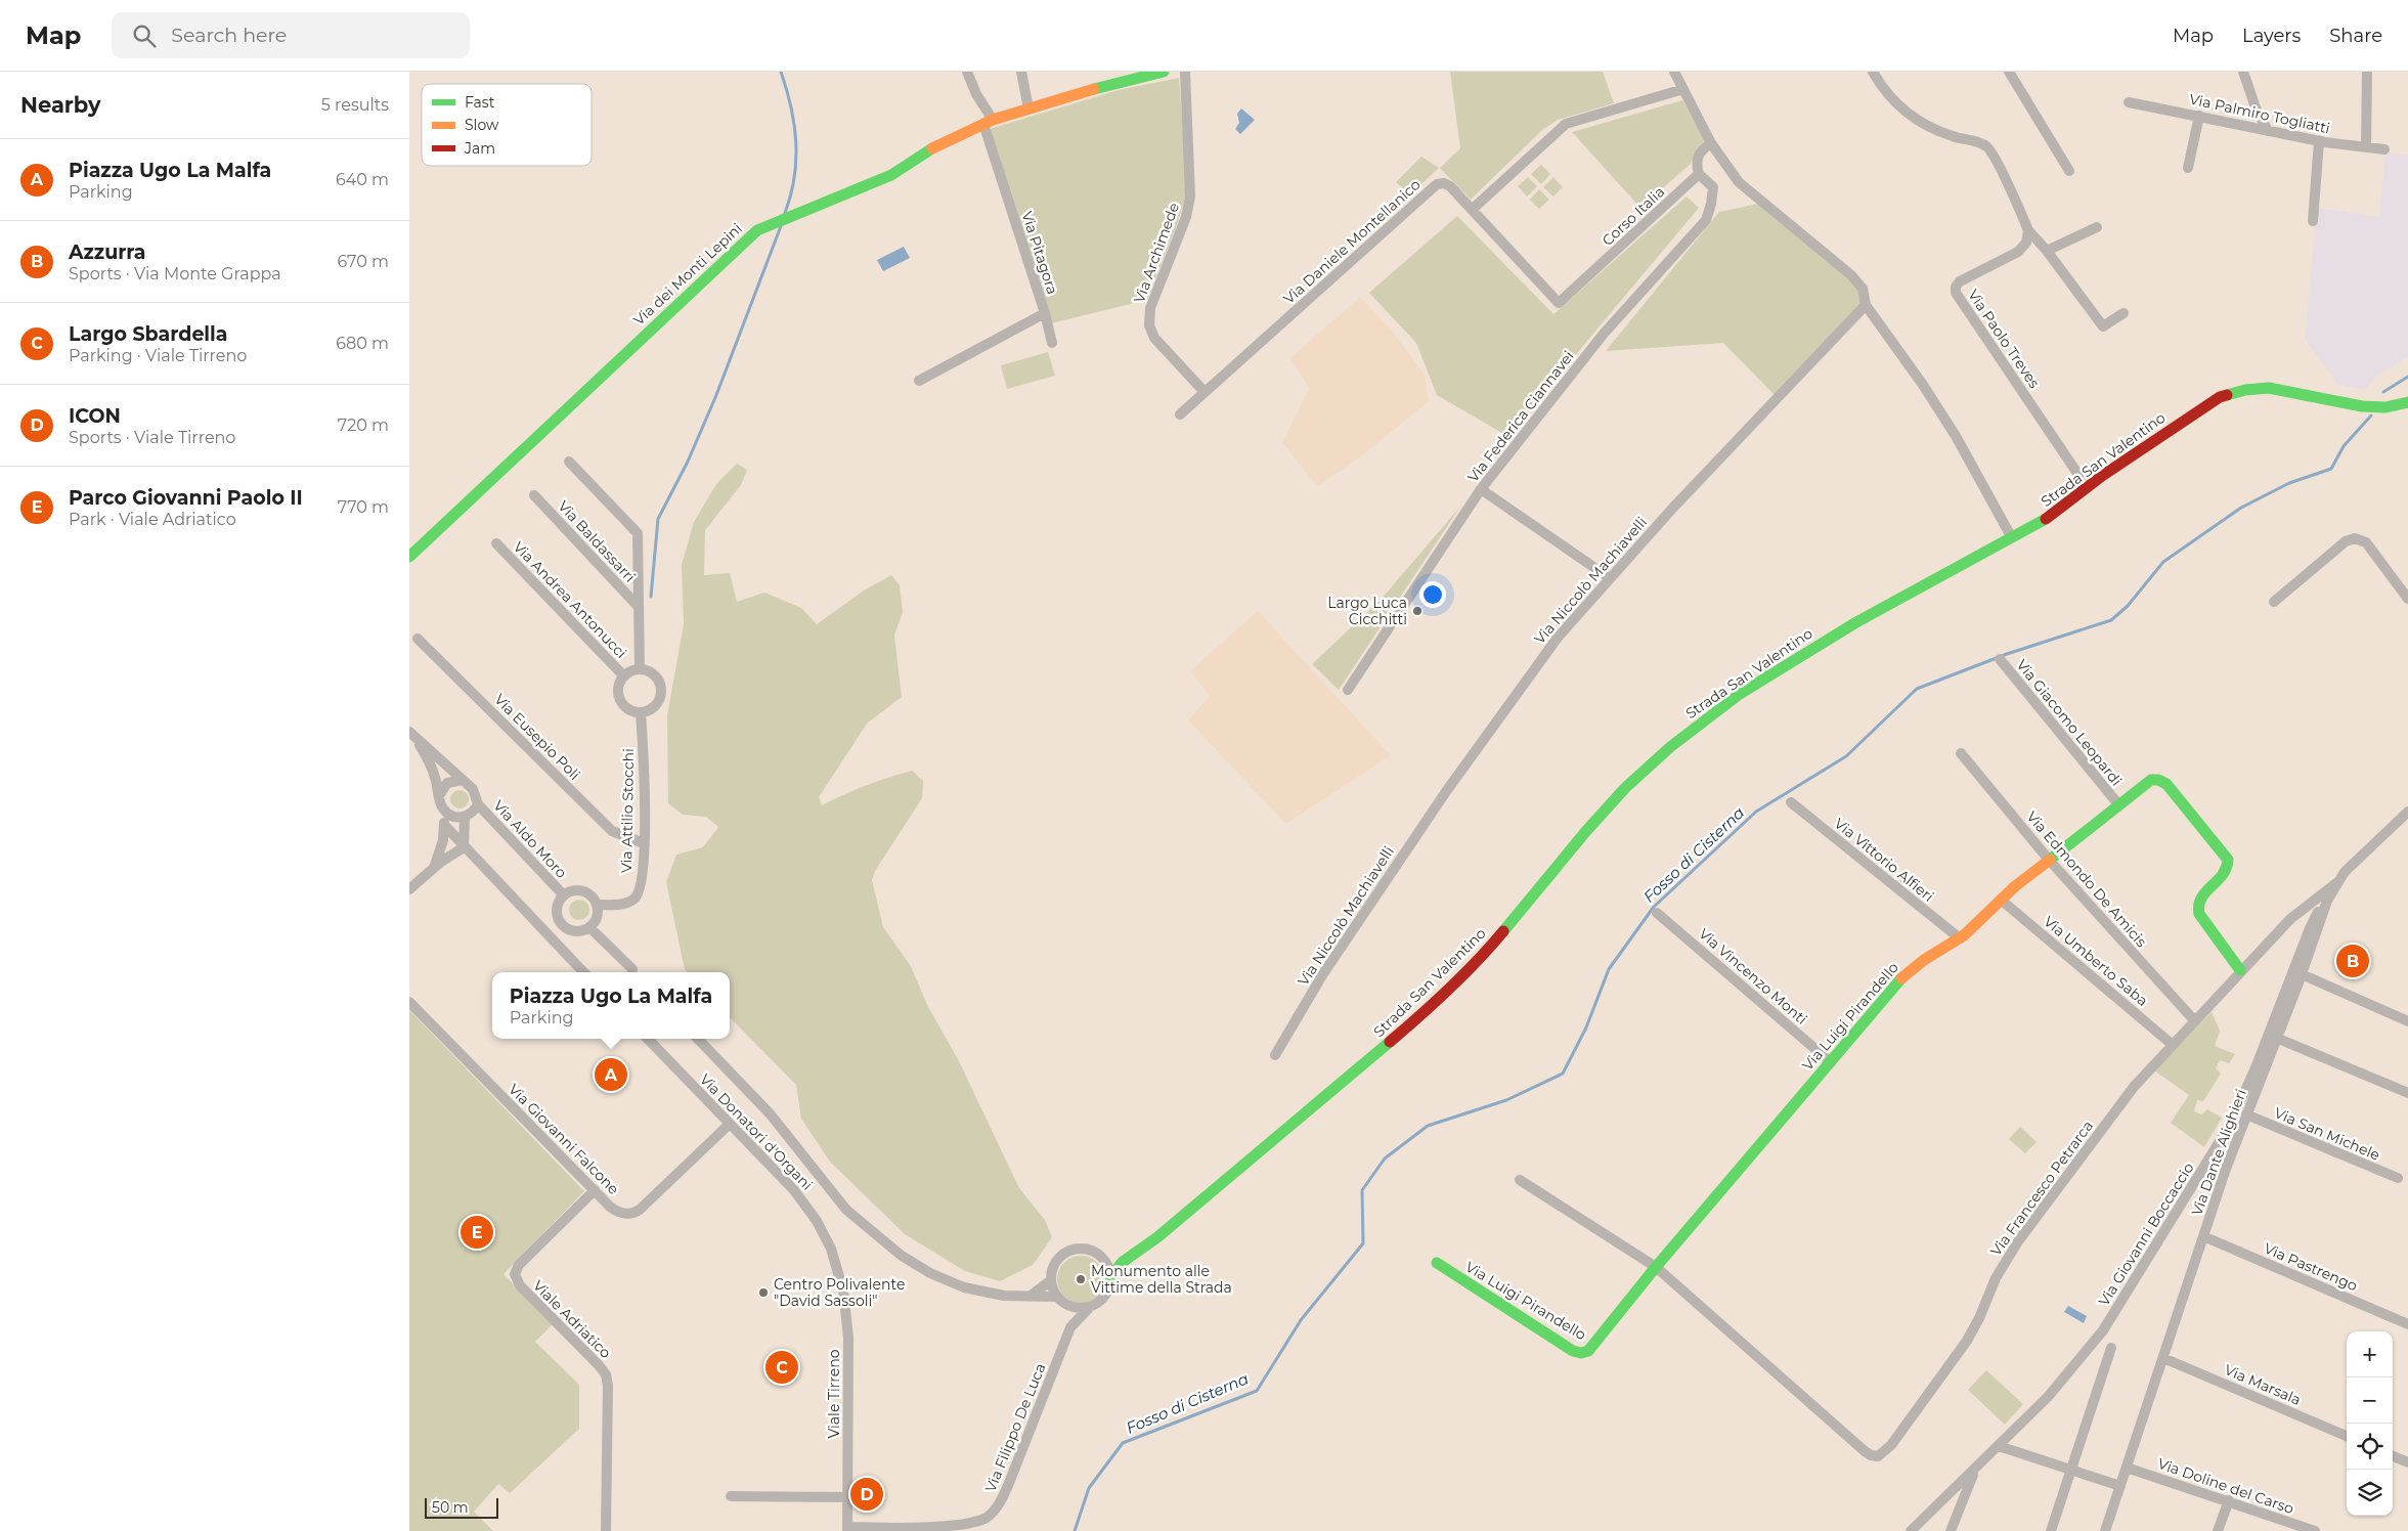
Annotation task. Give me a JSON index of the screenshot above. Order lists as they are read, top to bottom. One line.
{"streets":{"street":["Via Palmiro Togliatti","Corso Italia","Via Daniele Montellanico","Via Pitagora","Via Archimede","Via dei Monti Lepini","Via Paolo Treves","Via Federica Ciannavei","Strada San Valentino","Via Baldassarri","Via Niccolò Machiavelli","Via Andrea Antonucci","Via Giacomo Leopardi","Via Eusepio Poli","Via Attilio Stocchi","Via Aldo Moro","Via Vittorio Alfieri","Via Edmondo De Amicis","Via Umberto Saba","Via Vincenzo Monti","Via Luigi Pirandello","Via Donatori d'Organi","Via San Michele","Via Giovanni Falcone","Via Dante Alighieri","Via Francesco Petrarca","Via Giovanni Boccaccio","Via Pastrengo","Viale Adriatico","Via Marsala","Viale Tirreno","Via Filippo De Luca","Via Doline del Carso"]},"crossings":[["Corso Italia","Via Daniele Montellanico"],["Corso Italia","Via Federica Ciannavei"],["Via Daniele Montellanico","Via Archimede"],["Via Pitagora","Via dei Monti Lepini"],["Via Andrea Antonucci","Via Attilio Stocchi"],["Via Giacomo Leopardi","Via Luigi Pirandello"],["Via Eusepio Poli","Via Attilio Stocchi"],["Via Attilio Stocchi","Via Aldo Moro"],["Via Vittorio Alfieri","Via Luigi Pirandello"],["Via Edmondo De Amicis","Via Luigi Pirandello"],["Via Edmondo De Amicis","Via Francesco Petrarca"],["Via Umberto Saba","Via Luigi Pirandello"],["Via Umberto Saba","Via Francesco Petrarca"],["Via Vincenzo Monti","Via Luigi Pirandello"],["Via Luigi Pirandello","Via Francesco Petrarca"],["Via Donatori d'Organi","Via Giovanni Falcone"],["Via Donatori d'Organi","Viale Tirreno"],["Via San Michele","Via Dante Alighieri"],["Via Giovanni Falcone","Viale Adriatico"],["Via Dante Alighieri","Via Francesco Petrarca"],["Via Dante Alighieri","Via Giovanni Boccaccio"],["Via Dante Alighieri","Via Pastrengo"],["Via Dante Alighieri","Via Marsala"],["Via Dante Alighieri","Via Doline del Carso"],["Viale Tirreno","Via Filippo De Luca"]],"water":["Fosso di Cisterna"],"places":["Largo Luca Cicchitti","Monumento alle Vittime della Strada","Centro Polivalente \"David Sassoli\""],"legend":["Fast","Slow","Jam"],"scale_bar":"50 m","page":{"header":"Map","search":"Search here","nav":["Map","Layers","Share"],"heading":["Nearby","5 results"],"list":[{"mark":"A","name":"Piazza Ugo La Malfa","note":"Parking","value":"640 m"},{"mark":"B","name":"Azzurra","note":"Sports · Via Monte Grappa","value":"670 m"},{"mark":"C","name":"Largo Sbardella","note":"Parking · Viale Tirreno","value":"680 m"},{"mark":"D","name":"ICON","note":"Sports · Viale Tirreno","value":"720 m"},{"mark":"E","name":"Parco Giovanni Paolo II","note":"Park · Viale Adriatico","value":"770 m"}],"pins":["B","A","E","C","D"],"popup":["Piazza Ugo La Malfa","Parking"],"map_buttons":["+","−"],"scale":"50 m"}}
